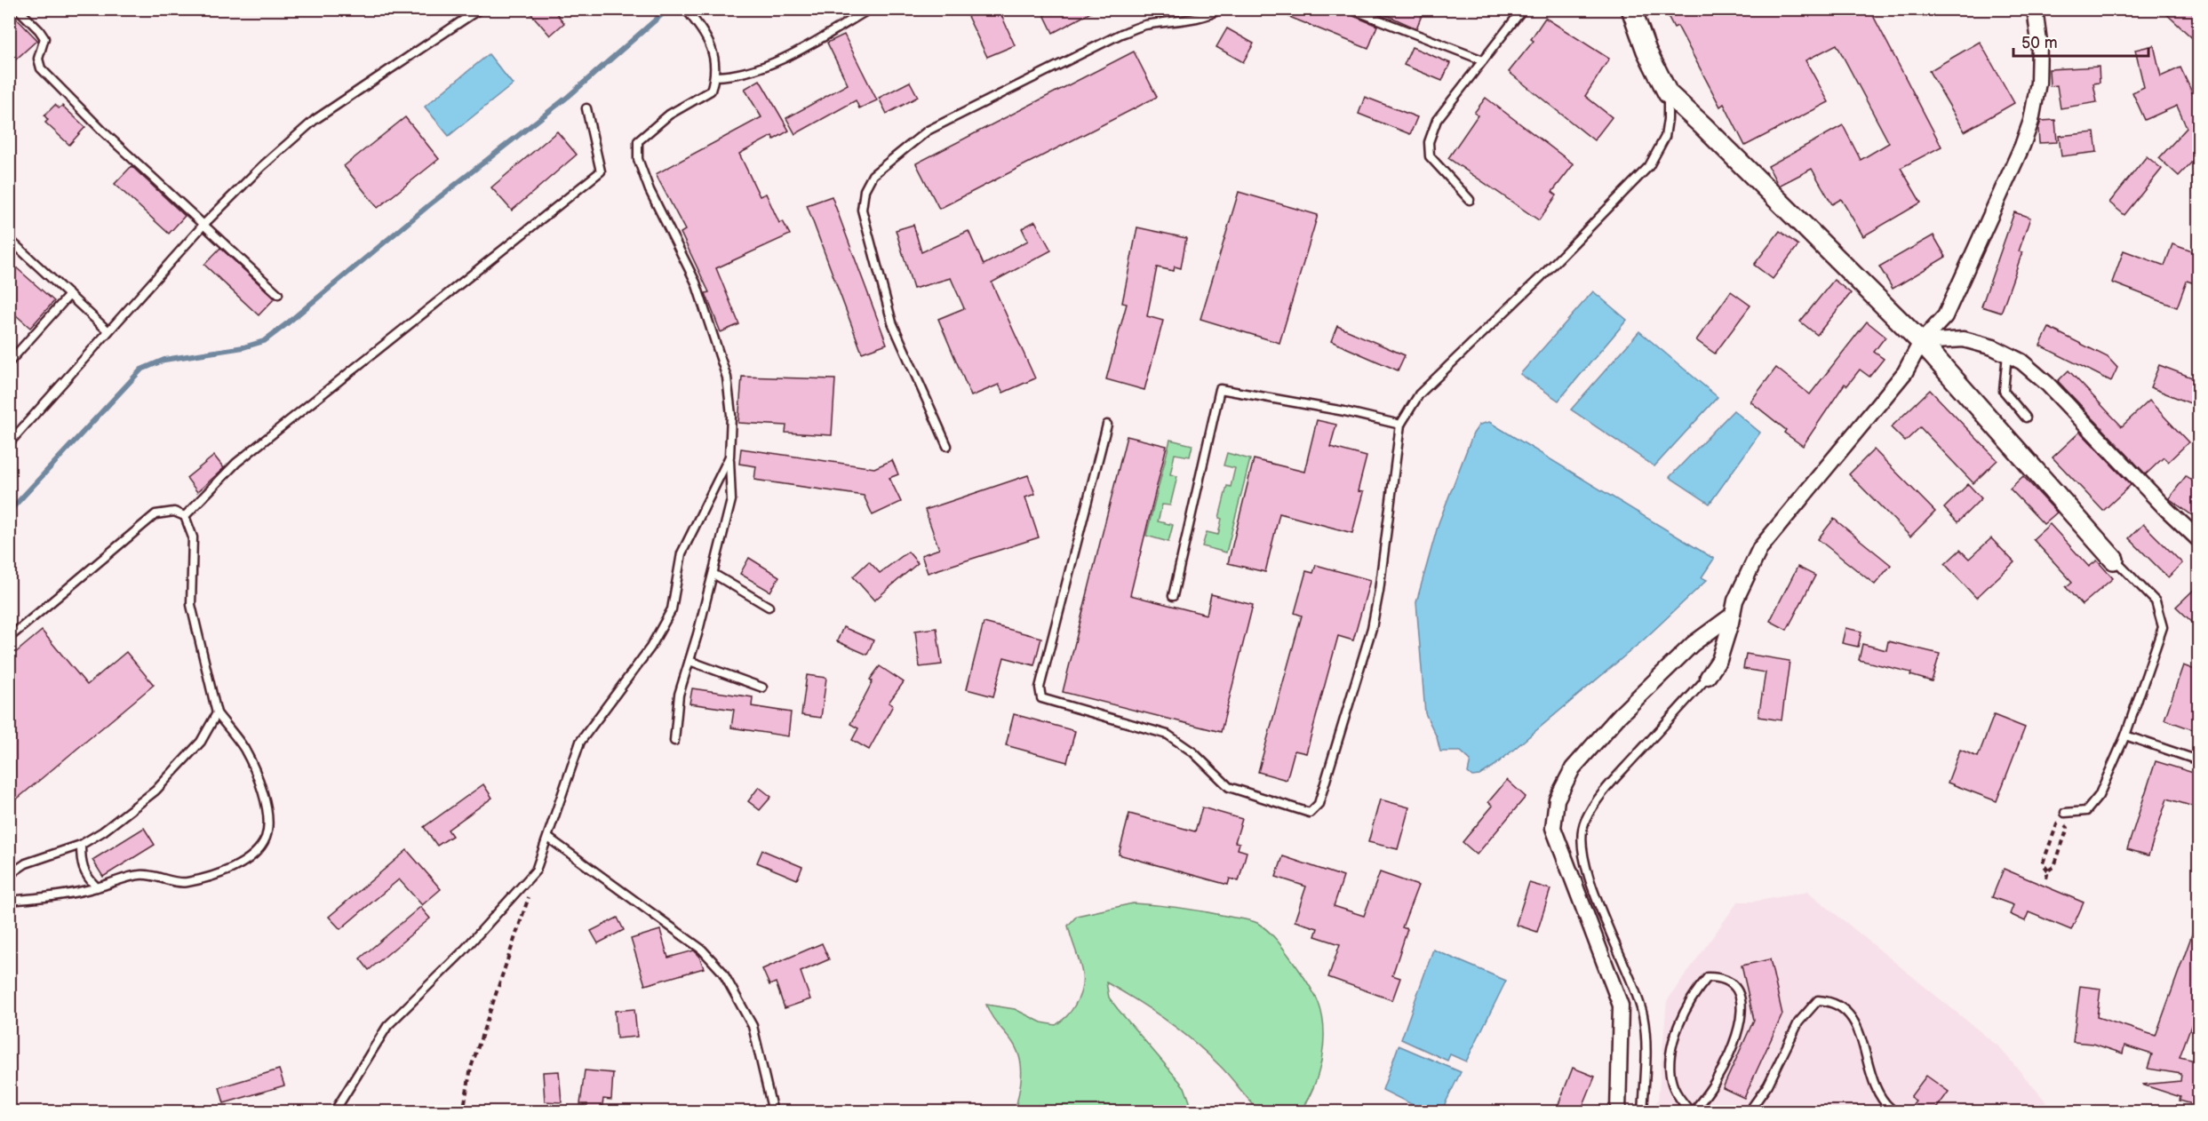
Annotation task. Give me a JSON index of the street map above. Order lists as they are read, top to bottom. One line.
{"scale_bar":"50 m"}
